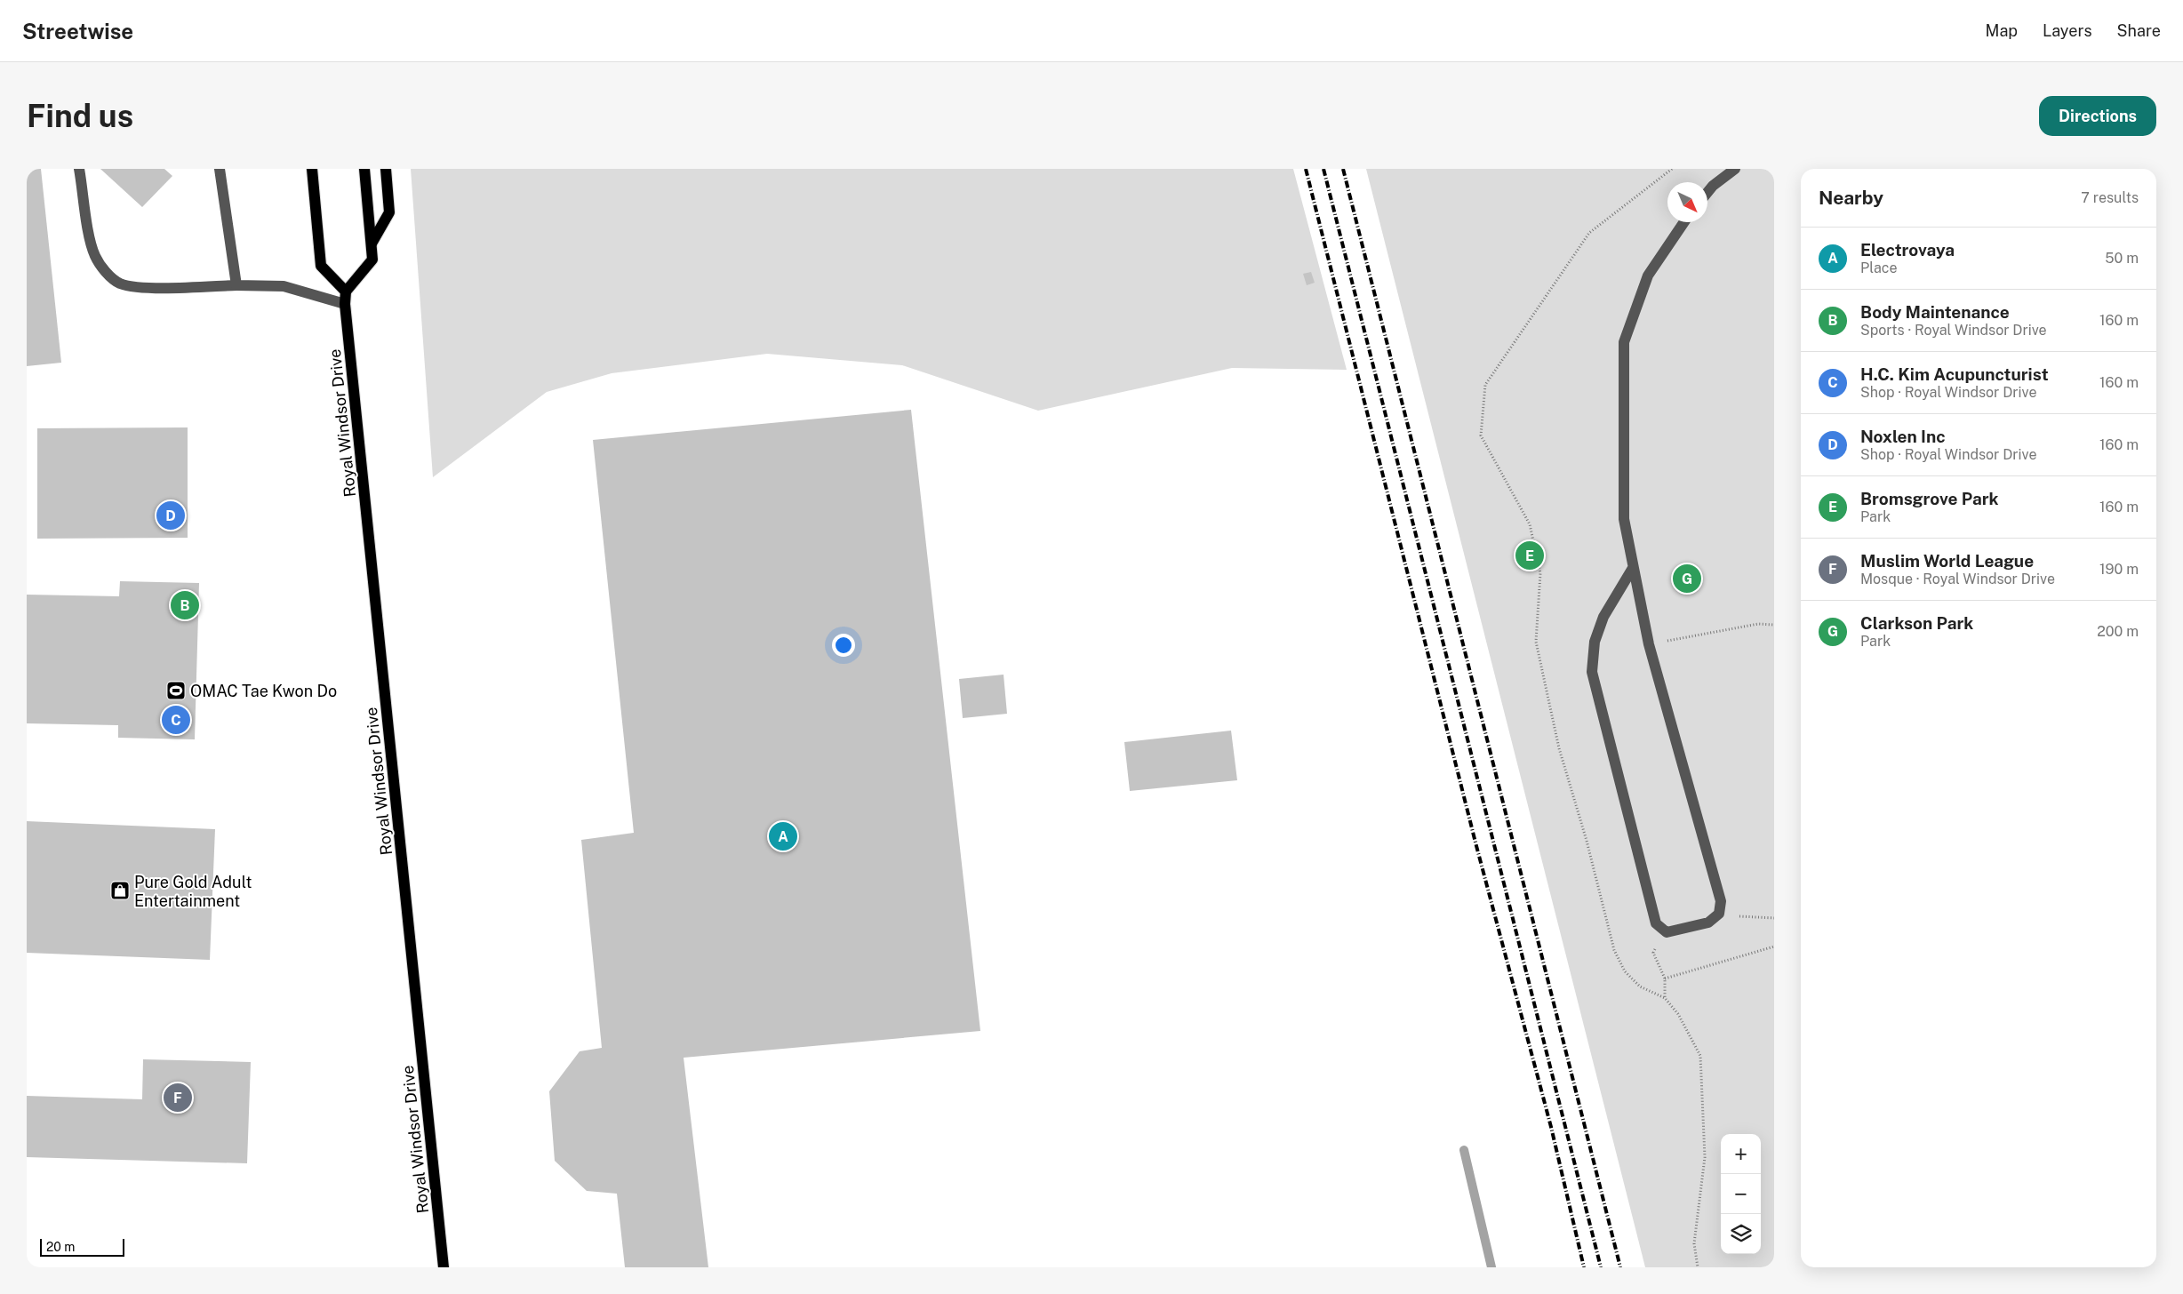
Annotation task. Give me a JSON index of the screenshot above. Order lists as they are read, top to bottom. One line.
{"streets":{"main road":["Royal Windsor Drive"]},"places":{"sports":["OMAC Tae Kwon Do"],"shop":["Pure Gold Adult Entertainment"]},"scale_bar":"20 m","north":"bottom right","page":{"header":"Streetwise","nav":["Map","Layers","Share"],"buttons":"Directions","title":"Find us","heading":["Nearby","7 results"],"list":[{"mark":"A","name":"Electrovaya","note":"Place","value":"50 m"},{"mark":"B","name":"Body Maintenance","note":"Sports · Royal Windsor Drive","value":"160 m"},{"mark":"C","name":"H.C. Kim Acupuncturist","note":"Shop · Royal Windsor Drive","value":"160 m"},{"mark":"D","name":"Noxlen Inc","note":"Shop · Royal Windsor Drive","value":"160 m"},{"mark":"E","name":"Bromsgrove Park","note":"Park","value":"160 m"},{"mark":"F","name":"Muslim World League","note":"Mosque · Royal Windsor Drive","value":"190 m"},{"mark":"G","name":"Clarkson Park","note":"Park","value":"200 m"}],"pins":["D","E","G","B","C","A","F"],"map_buttons":["+","−"],"scale":"20 m"}}
